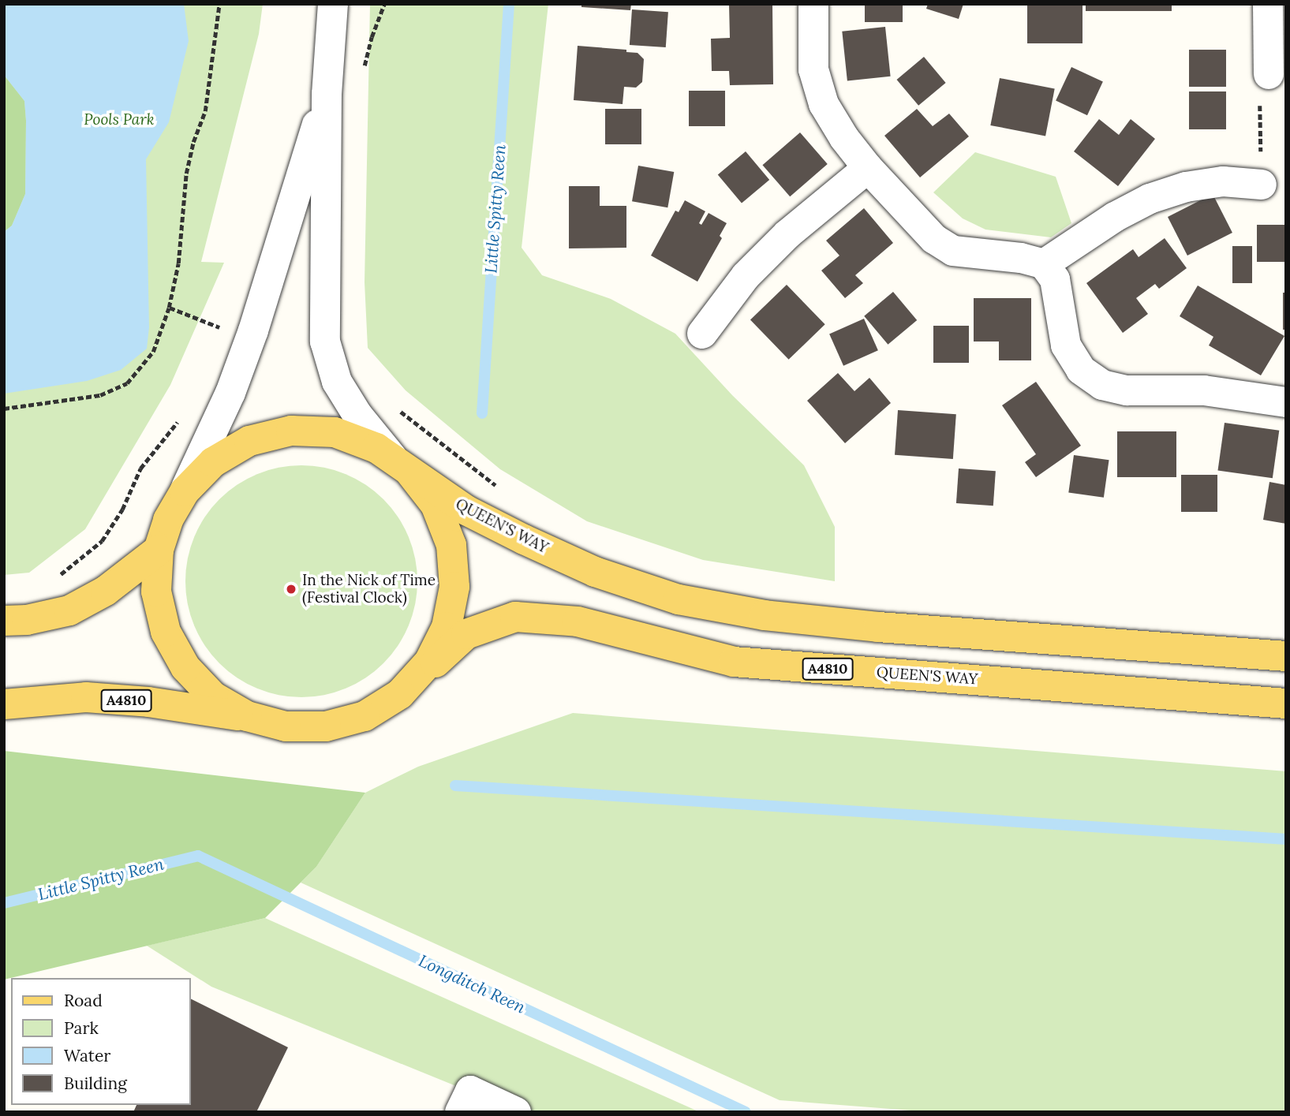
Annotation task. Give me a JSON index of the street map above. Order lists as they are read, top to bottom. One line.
{"streets":{"main road":["QUEEN'S WAY","A4810"]},"water":["Little Spitty Reen","Longditch Reen"],"parks":["Pools Park"],"places":["In the Nick of Time (Festival Clock)"],"legend":["Road","Park","Water","Building"]}
